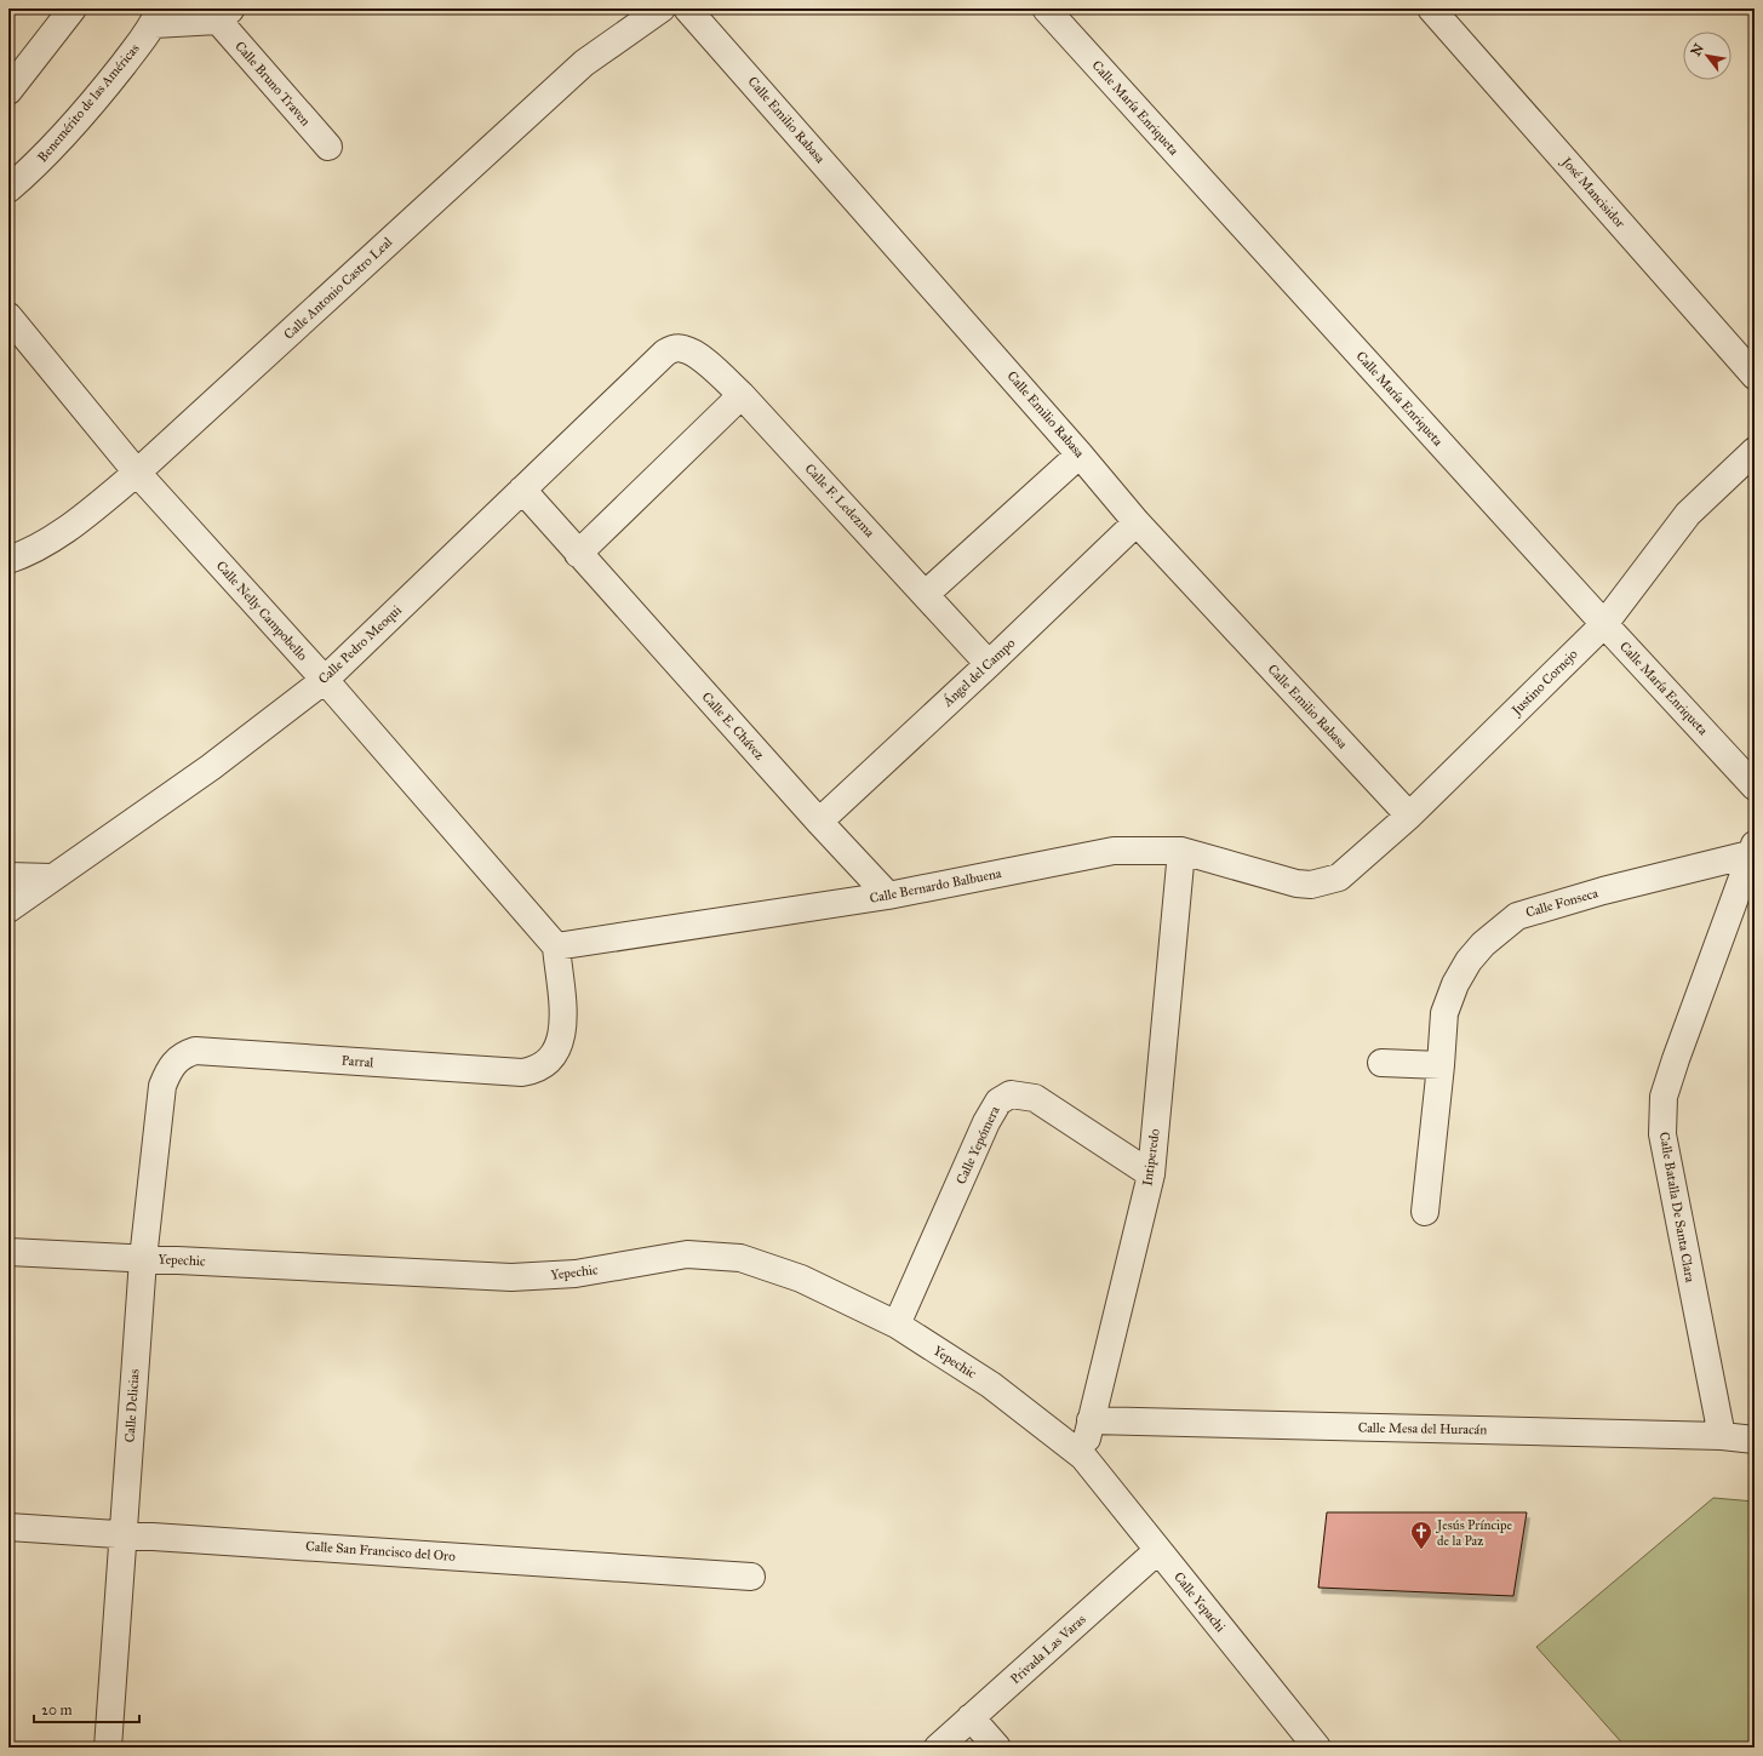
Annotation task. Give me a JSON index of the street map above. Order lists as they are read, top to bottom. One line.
{"streets":{"street":["Calle Bruno Traven","Benemérito de las Américas","Calle María Enriqueta","Calle Emilio Rabasa","José Mancisidor","Calle Antonio Castro Leal","Calle F. Ledezma","Calle Nelly Campobello","Calle Pedro Meoqui","Ángel del Campo","Justino Cornejo","Calle E. Chávez","Calle Bernardo Balbuena","Calle Fonseca","Parral","Calle Yepómera","Intiperedo","Calle Batalla De Santa Clara","Yepechic","Calle Delicias","Calle Mesa del Huracán","Calle San Francisco del Oro","Calle Yepachi","Privada Las Varas"]},"crossings":[["Calle María Enriqueta","Justino Cornejo"],["Calle Emilio Rabasa","Ángel del Campo"],["Calle Emilio Rabasa","Justino Cornejo"],["Calle Antonio Castro Leal","Calle Nelly Campobello"],["Calle F. Ledezma","Calle Pedro Meoqui"],["Calle F. Ledezma","Ángel del Campo"],["Calle Nelly Campobello","Calle Pedro Meoqui"],["Calle Nelly Campobello","Calle Bernardo Balbuena"],["Calle Nelly Campobello","Parral"],["Calle Pedro Meoqui","Calle E. Chávez"],["Ángel del Campo","Calle E. Chávez"],["Justino Cornejo","Calle Bernardo Balbuena"],["Calle E. Chávez","Calle Bernardo Balbuena"],["Calle Bernardo Balbuena","Parral"],["Calle Bernardo Balbuena","Intiperedo"],["Calle Fonseca","Calle Batalla De Santa Clara"],["Parral","Calle Delicias"],["Calle Yepómera","Intiperedo"],["Calle Yepómera","Yepechic"],["Intiperedo","Yepechic"],["Intiperedo","Calle Mesa del Huracán"],["Intiperedo","Calle Yepachi"],["Calle Batalla De Santa Clara","Calle Mesa del Huracán"],["Yepechic","Calle Delicias"],["Yepechic","Calle Yepachi"],["Calle Delicias","Calle San Francisco del Oro"],["Calle Yepachi","Privada Las Varas"]],"places":{"church":["Jesús Príncipe de la Paz"]},"scale_bar":"20 m","north":"top left"}
